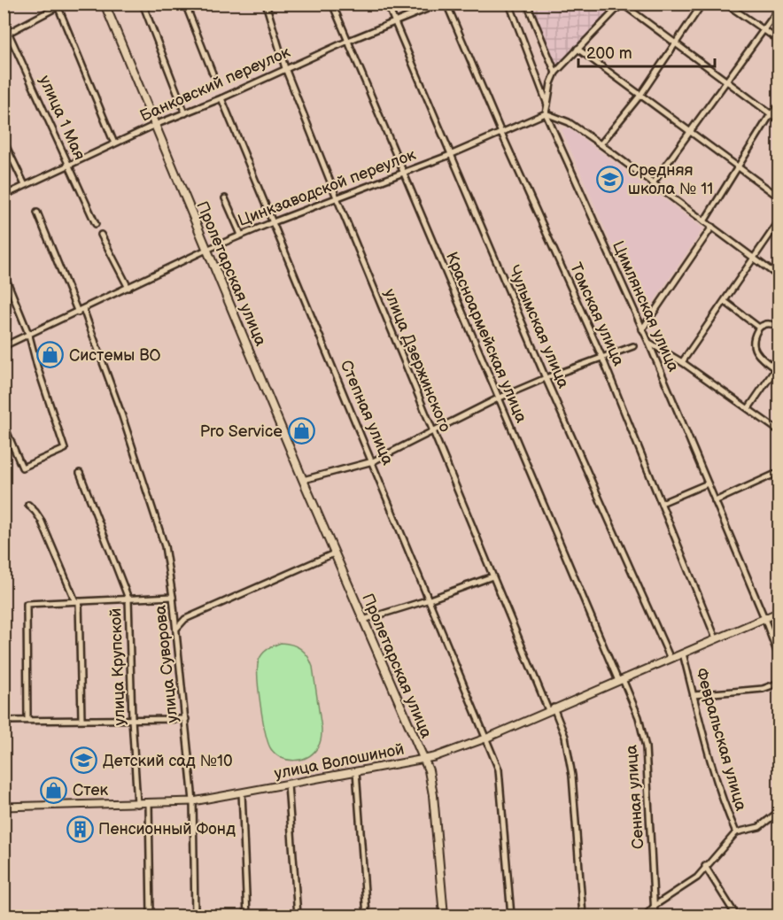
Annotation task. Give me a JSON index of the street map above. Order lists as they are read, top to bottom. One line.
{"streets":{"main road":["Пролетарская улица"],"street":["Банковский переулок","улица 1 Мая","Цинкзаводской переулок","Цимлянская улица","Томская улица","Чулымская улица","Красноармейская улица","улица Дзержинского","Степная улица","улица Суворова","улица Крупской","Февральская улица","улица Волошиной","Сенная улица"]},"crossings":[["Банковский переулок","улица 1 Мая"],["Банковский переулок","Пролетарская улица"],["Банковский переулок","Чулымская улица"],["Банковский переулок","Красноармейская улица"],["Банковский переулок","улица Дзержинского"],["Банковский переулок","Степная улица"],["Цинкзаводской переулок","Пролетарская улица"],["Цинкзаводской переулок","Цимлянская улица"],["Цинкзаводской переулок","Томская улица"],["Цинкзаводской переулок","Чулымская улица"],["Цинкзаводской переулок","Красноармейская улица"],["Цинкзаводской переулок","улица Дзержинского"],["Цинкзаводской переулок","Степная улица"],["Цинкзаводской переулок","улица Суворова"],["Пролетарская улица","улица Волошиной"],["Цимлянская улица","улица Волошиной"],["Томская улица","улица Волошиной"],["Чулымская улица","улица Волошиной"],["Красноармейская улица","улица Волошиной"],["Красноармейская улица","Сенная улица"],["улица Дзержинского","улица Волошиной"],["Степная улица","улица Волошиной"],["улица Суворова","улица Волошиной"],["улица Крупской","улица Волошиной"],["Февральская улица","улица Волошиной"],["улица Волошиной","Сенная улица"]],"places":{"school or university":["Средняя школа № 11","Детский сад №10"],"shop":["Системы ВО","Pro Service","Стек"],"building":["Пенсионный Фонд"]},"scale_bar":"200 m"}
